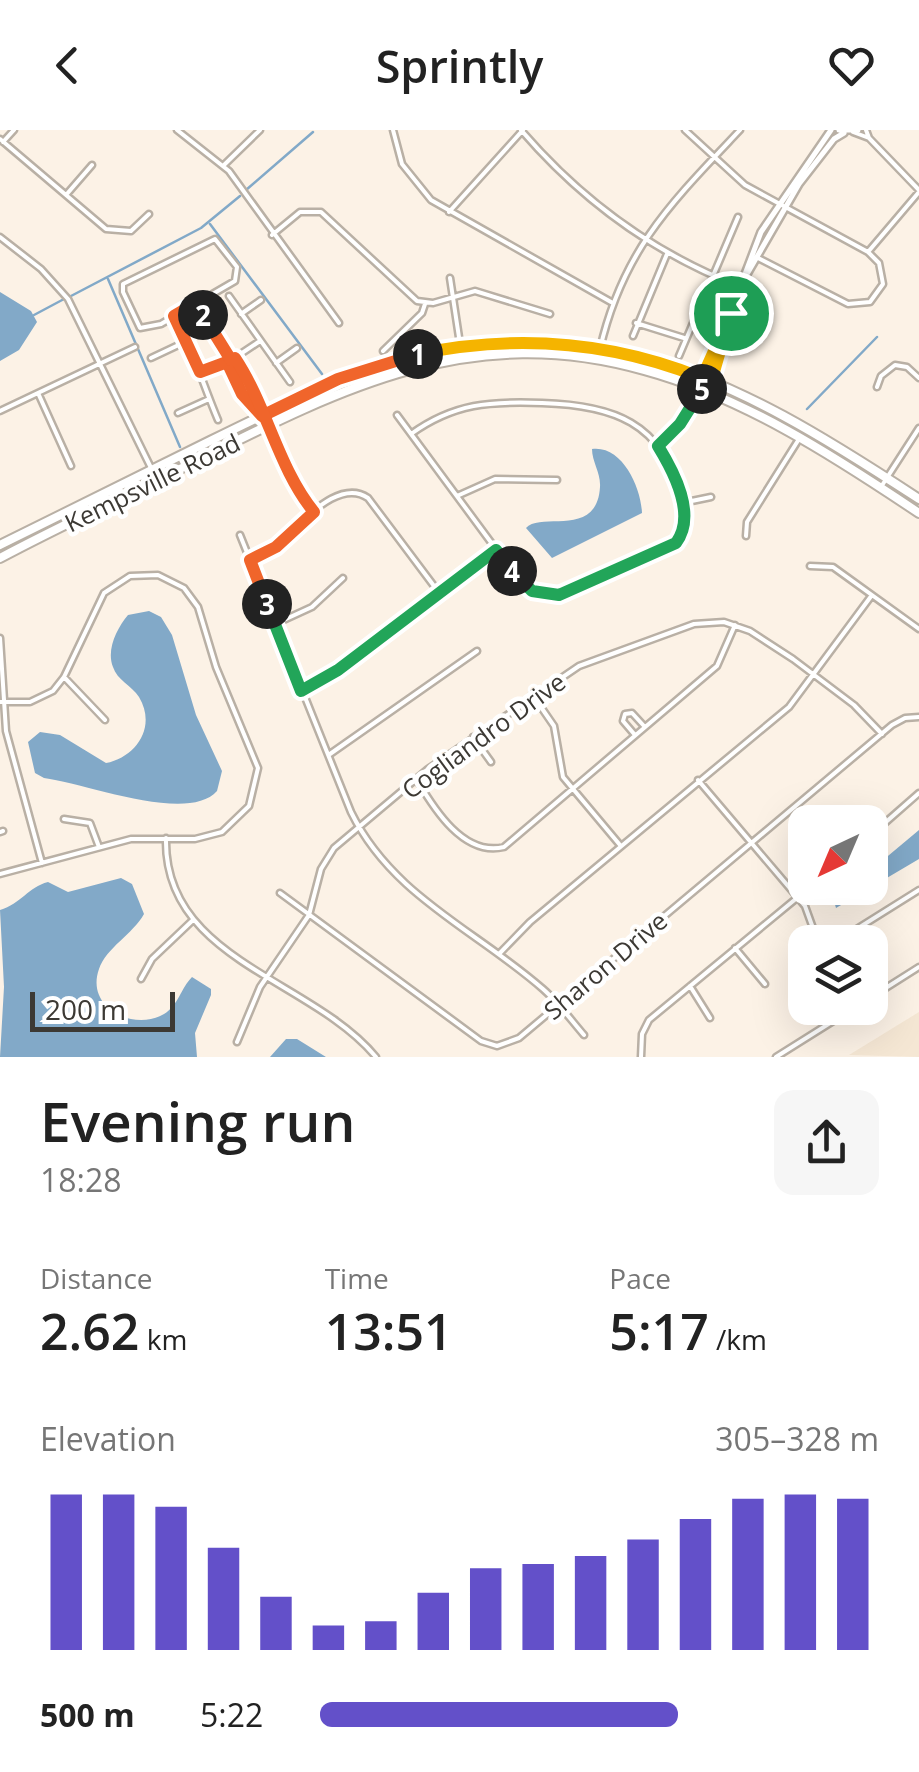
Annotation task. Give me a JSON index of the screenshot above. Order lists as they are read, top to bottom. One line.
{"streets":{"main road":["Kempsville Road"],"street":["Cogliandro Drive","Sharon Drive"]},"crossings":[["Cogliandro Drive","Sharon Drive"]],"scale_bar":"200 m","north":"bottom left","page":{"header":"Sprintly","pins":["2","1","5","4","3"],"scale":"200 m","heading":["Evening run","18:28"],"stats":[["Distance","2.62 km"],["Time","13:51"],["Pace","5:17 /km"]],"chart":["Elevation","305–328 m"],"list":[{"name":"500 m","note":"5:22"}]}}
